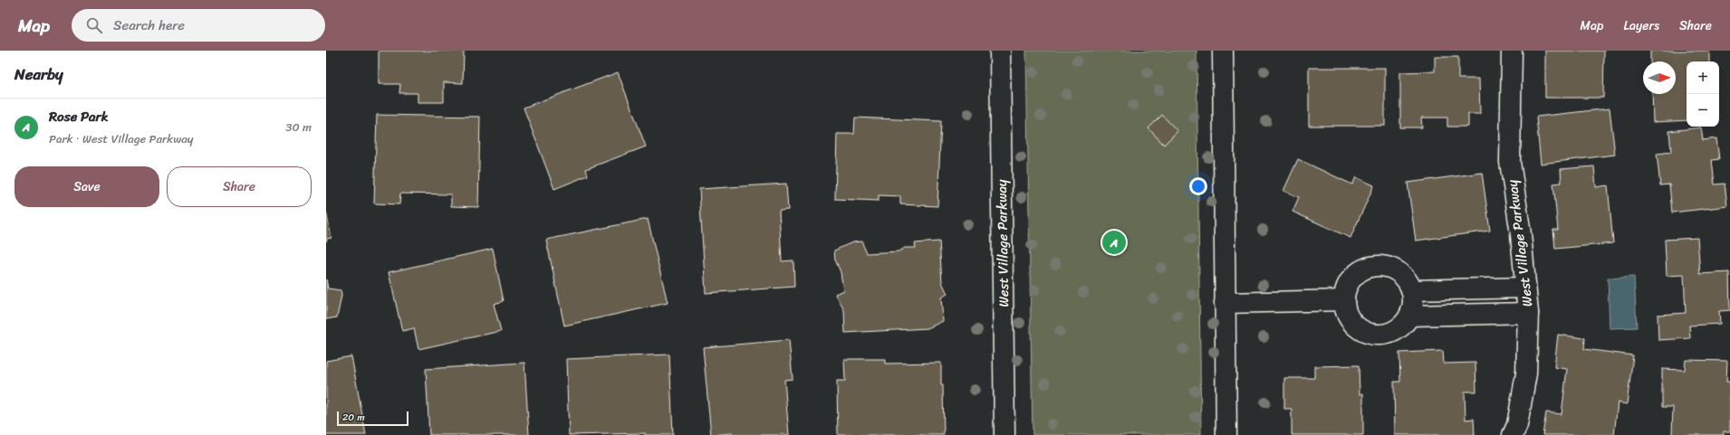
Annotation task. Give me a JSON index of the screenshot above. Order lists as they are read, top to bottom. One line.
{"streets":{"street":["West Village Parkway"]},"scale_bar":"20 m","north":"right","page":{"header":"Map","search":"Search here","nav":["Map","Layers","Share"],"heading":"Nearby","map_buttons":["+","−"],"list":[{"mark":"A","name":"Rose Park","note":"Park · West Village Parkway","value":"30 m"}],"buttons":["Save","Share"],"pins":"A","scale":"20 m"}}
